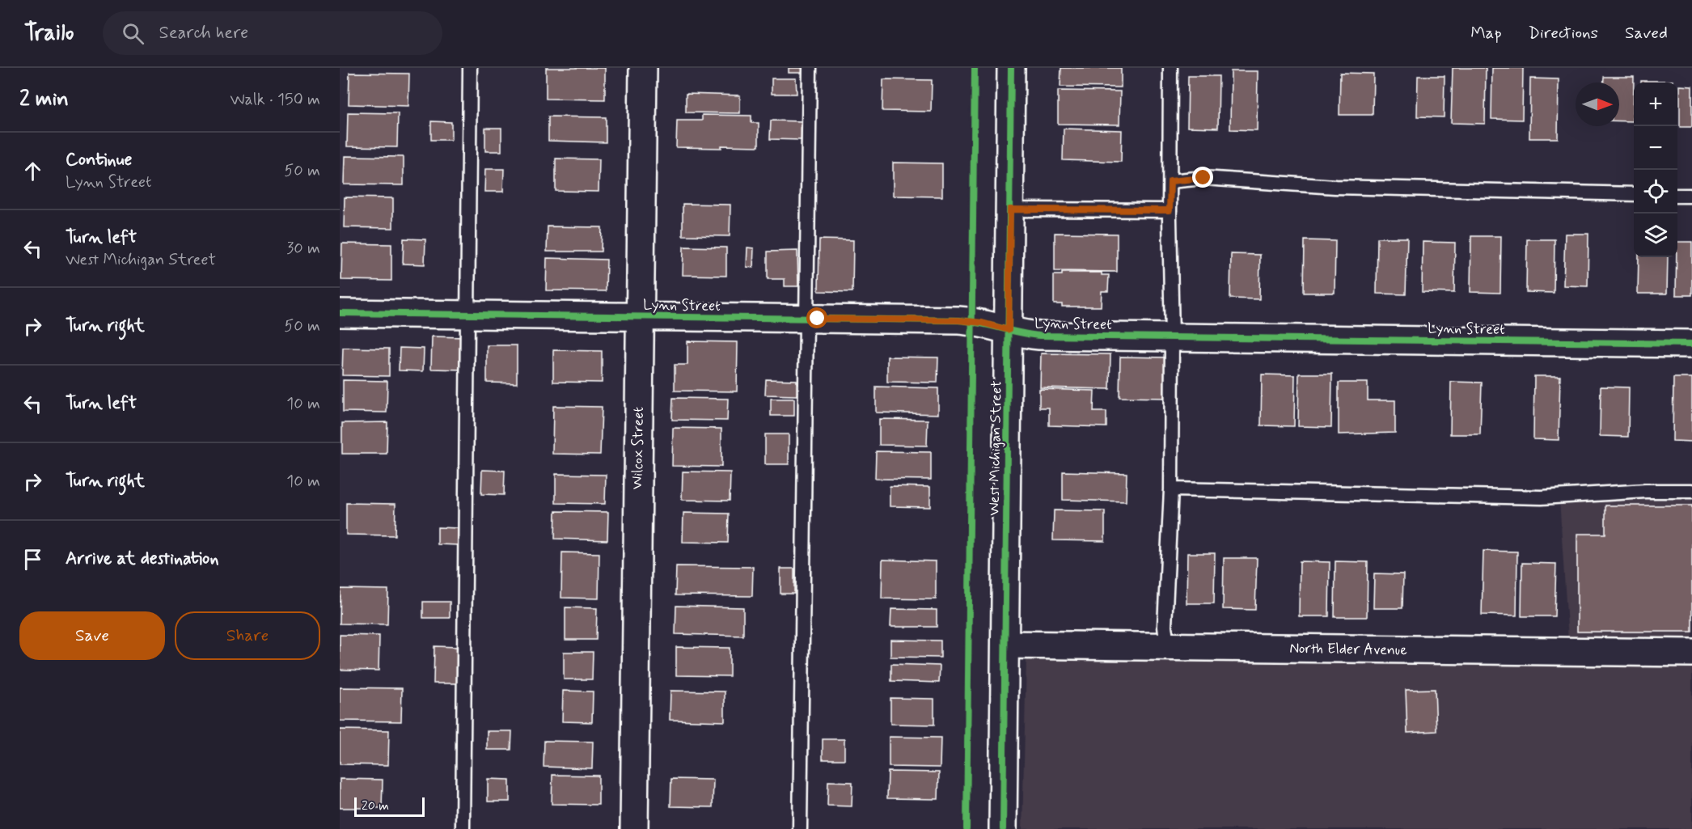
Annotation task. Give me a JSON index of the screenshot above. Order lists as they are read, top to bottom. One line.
{"streets":{"street":["Lynn Street","Wilcox Street","West Michigan Street","North Elder Avenue"]},"crossings":[["Lynn Street","Wilcox Street"],["Lynn Street","West Michigan Street"],["West Michigan Street","North Elder Avenue"]],"scale_bar":"20 m","north":"right","page":{"header":"Trailo","search":"Search here","nav":["Map","Directions","Saved"],"heading":["2 min","Walk · 150 m"],"map_buttons":["+","−"],"list":[["Continue","Lynn Street","50 m"],["Turn left","West Michigan Street","30 m"],["Turn right","50 m"],["Turn left","10 m"],["Turn right","10 m"],"Arrive at destination"],"buttons":["Save","Share"],"scale":"20 m"}}
